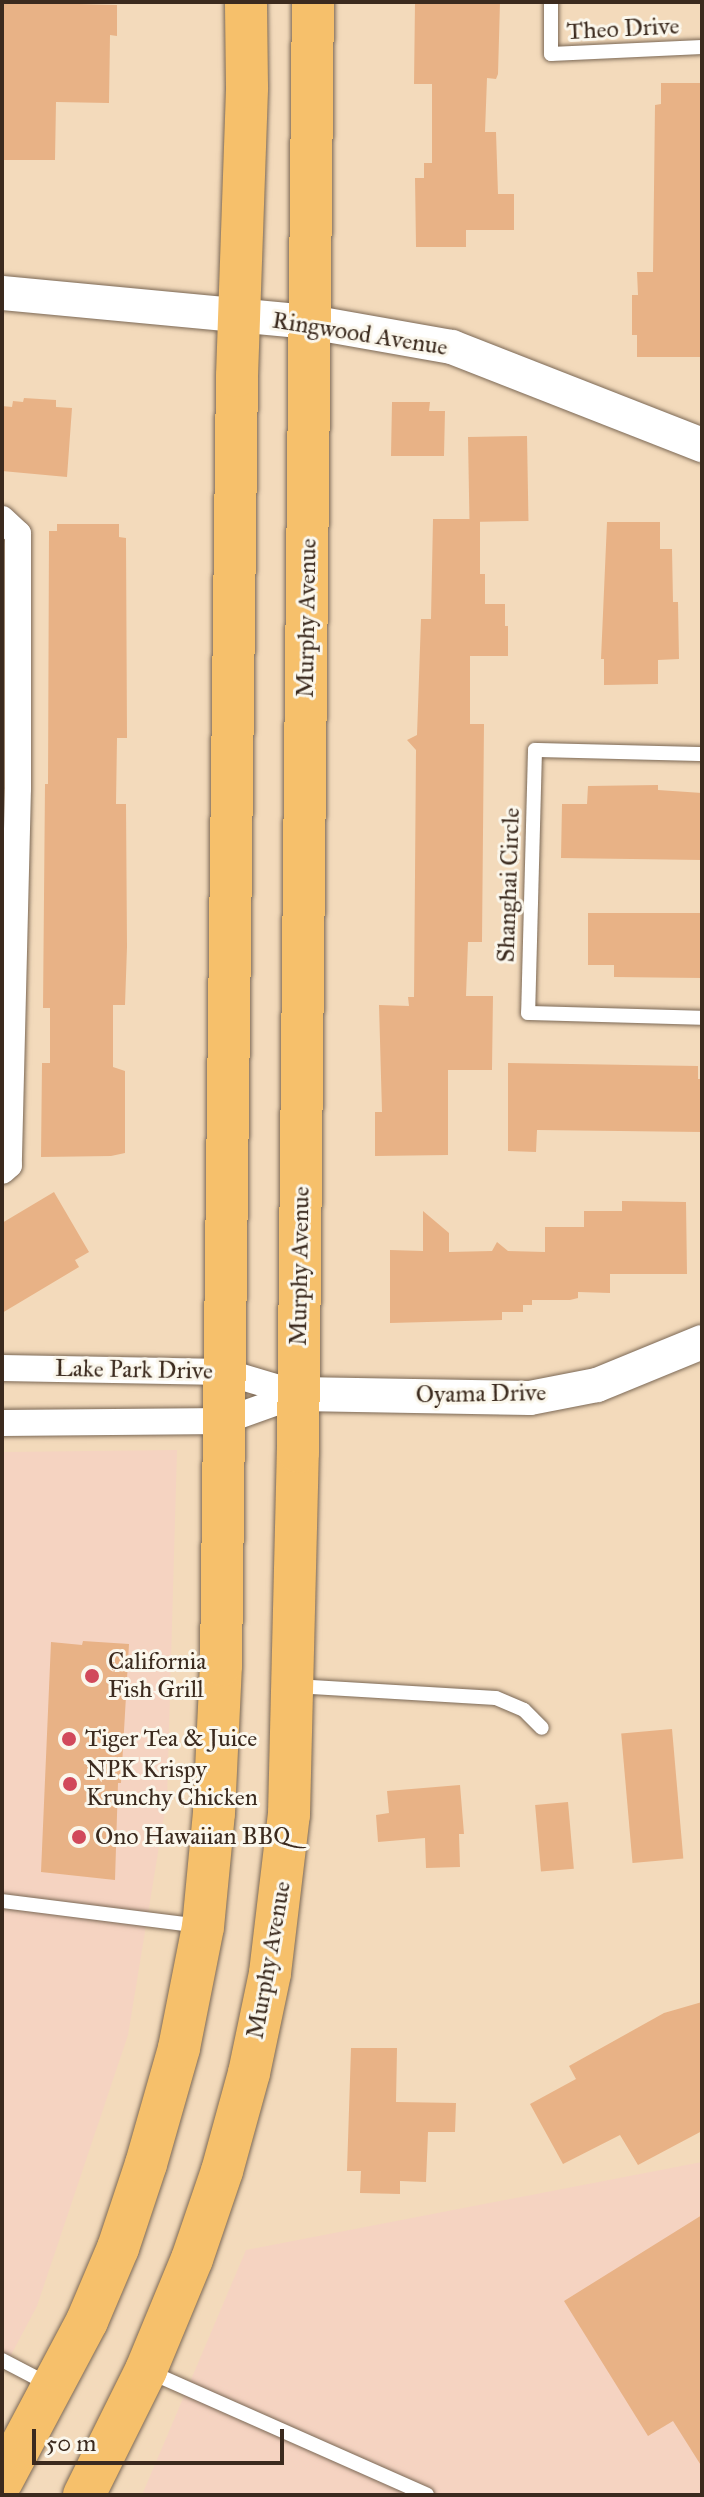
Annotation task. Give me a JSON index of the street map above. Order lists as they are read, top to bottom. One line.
{"streets":{"main road":["Murphy Avenue"],"street":["Ringwood Avenue","Lake Park Drive","Oyama Drive"],"lane":["Theo Drive","Shanghai Circle"]},"crossings":[["Ringwood Avenue","Murphy Avenue"],["Murphy Avenue","Lake Park Drive"],["Murphy Avenue","Oyama Drive"],["Lake Park Drive","Oyama Drive"]],"places":["California Fish Grill","Tiger Tea & Juice","NPK Krispy Krunchy Chicken","Ono Hawaiian BBQ"],"scale_bar":"50 m"}
